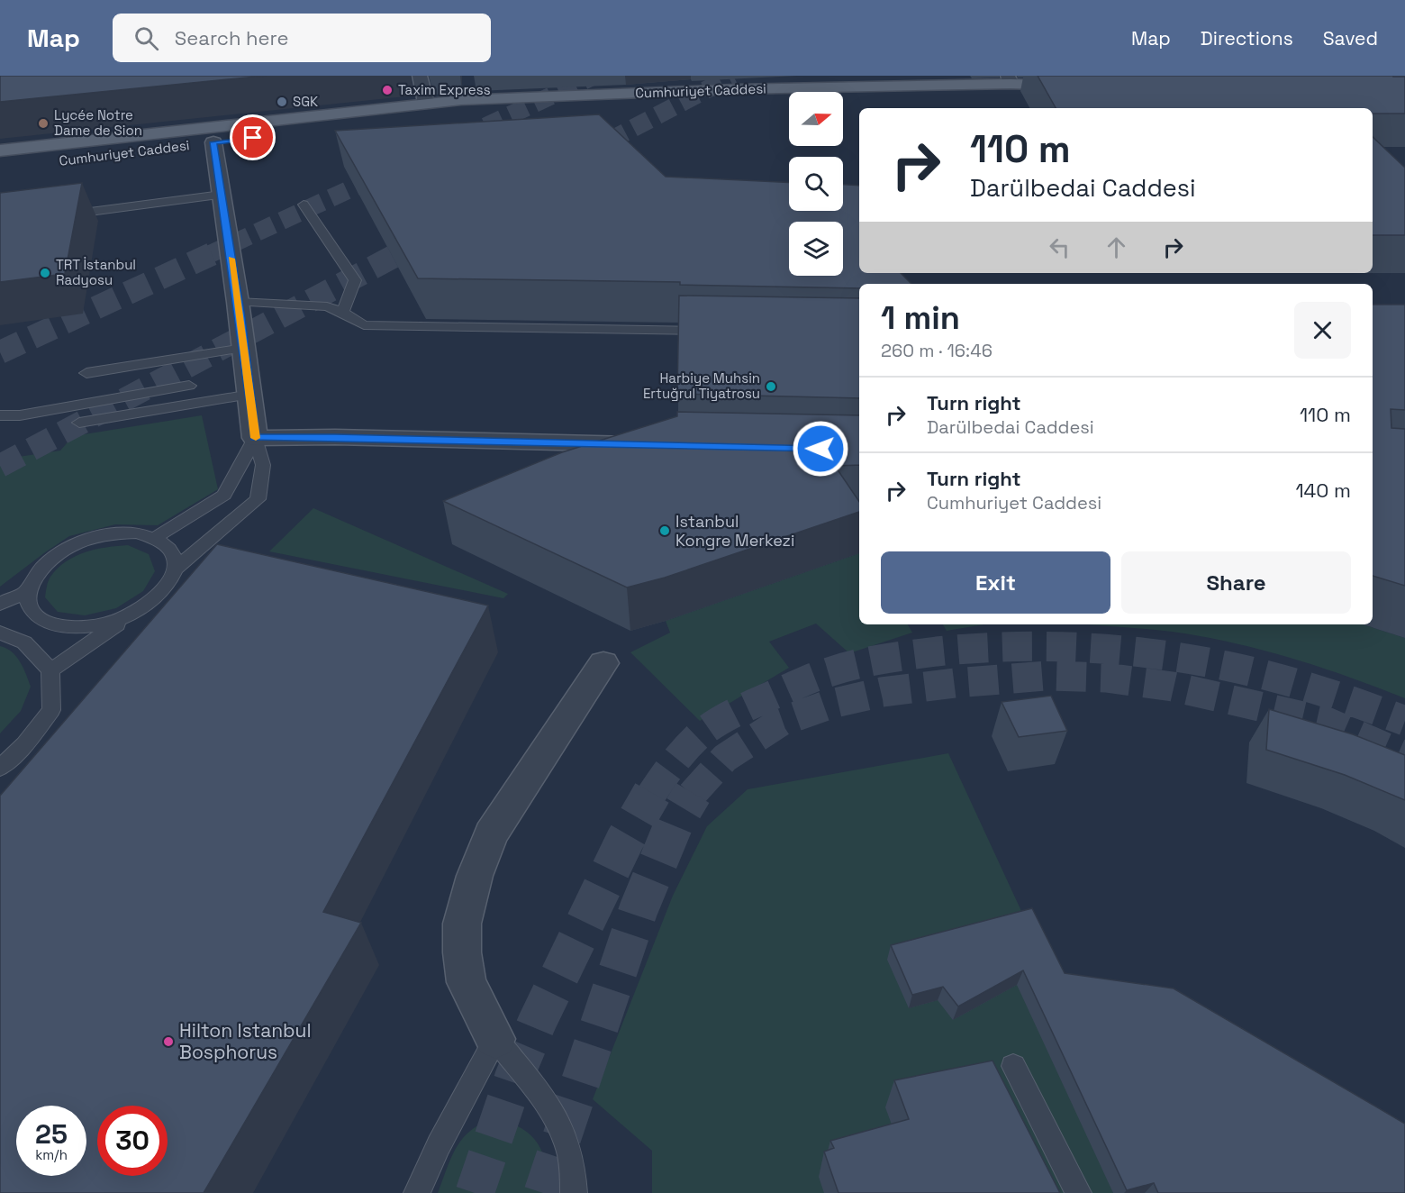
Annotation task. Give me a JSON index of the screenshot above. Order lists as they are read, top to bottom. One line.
{"streets":{"main road":["Cumhuriyet Caddesi"]},"places":["Taxim Express","SGK","Lycée Notre Dame de Sion","TRT İstanbul Radyosu","Harbiye Muhsin Ertuğrul Tiyatrosu","Istanbul Kongre Merkezi","Hilton Istanbul Bosphorus"],"north":"right","page":{"header":"Map","search":"Search here","nav":["Map","Directions","Saved"],"turn":["110 m","Darülbedai Caddesi"],"heading":["1 min","260 m · 16:46"],"list":[{"name":"Turn right","note":"Darülbedai Caddesi","value":"110 m"},{"name":"Turn right","note":"Cumhuriyet Caddesi","value":"140 m"}],"buttons":["Exit","Share"],"speed":"25 km/h","limit":"30"}}
